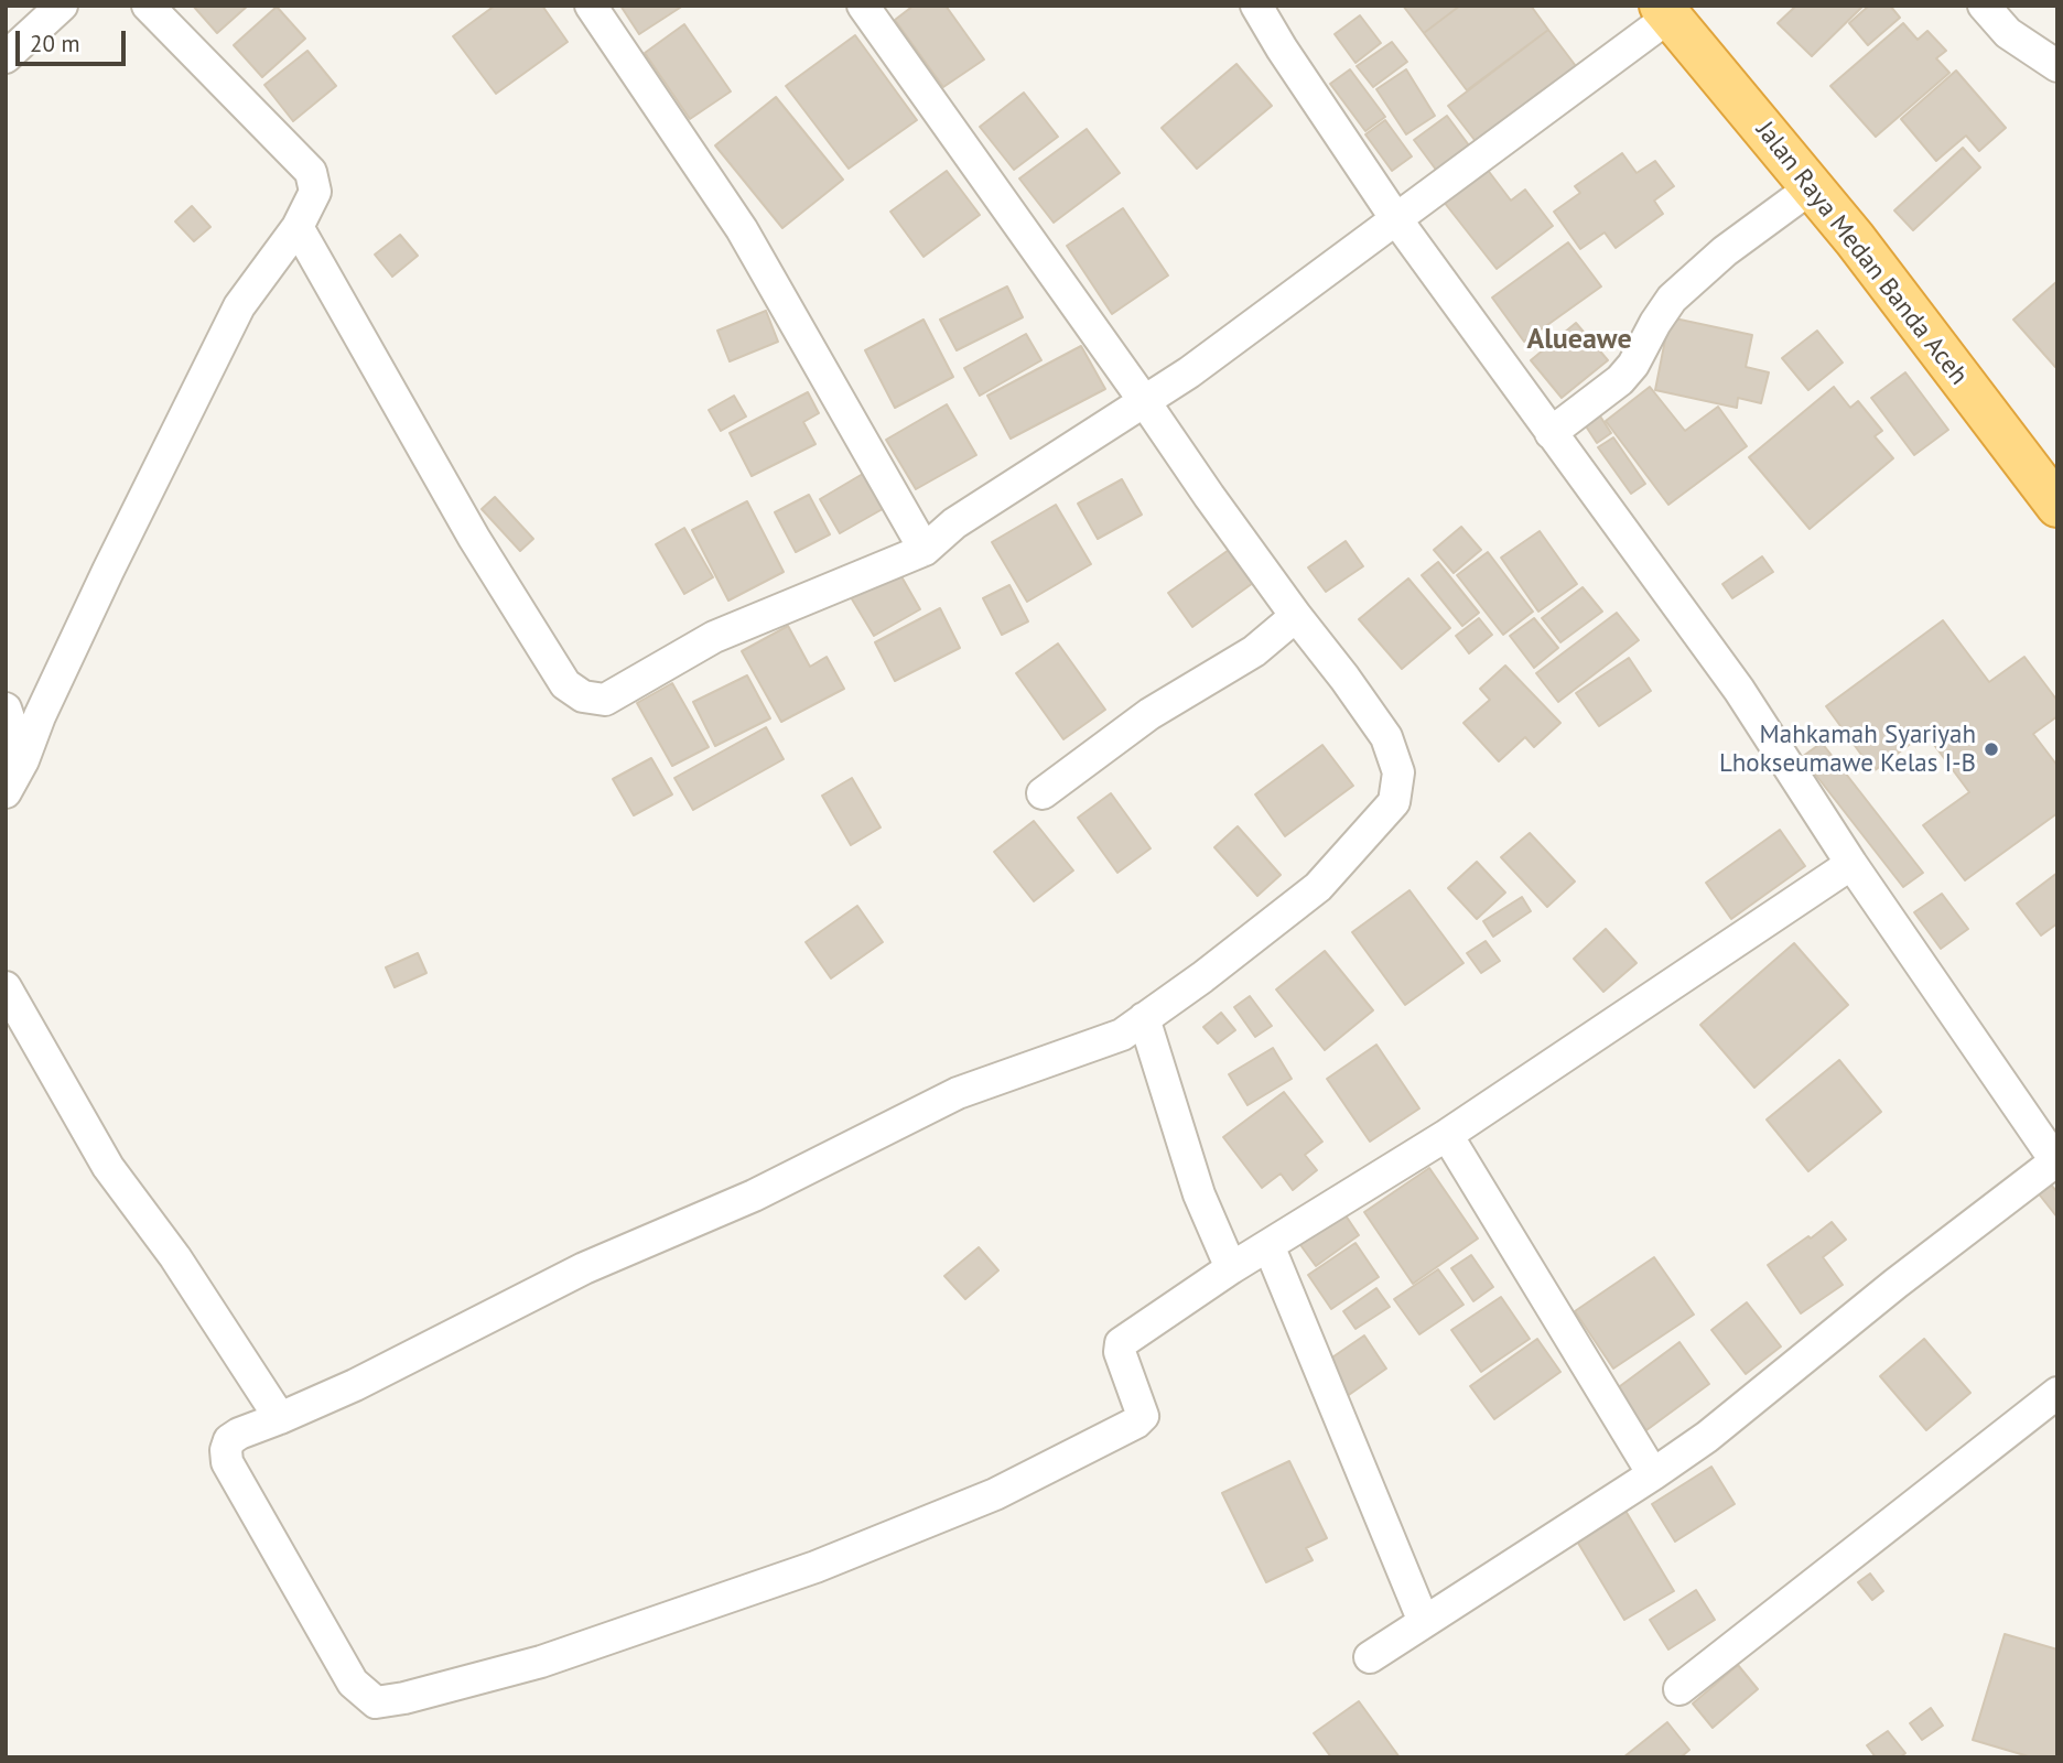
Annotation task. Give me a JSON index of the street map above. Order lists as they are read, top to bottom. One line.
{"streets":{"highway":["Jalan Raya Medan Banda Aceh"]},"districts":["Alueawe"],"places":["Mahkamah Syariyah Lhokseumawe Kelas I-B"],"scale_bar":"20 m"}
